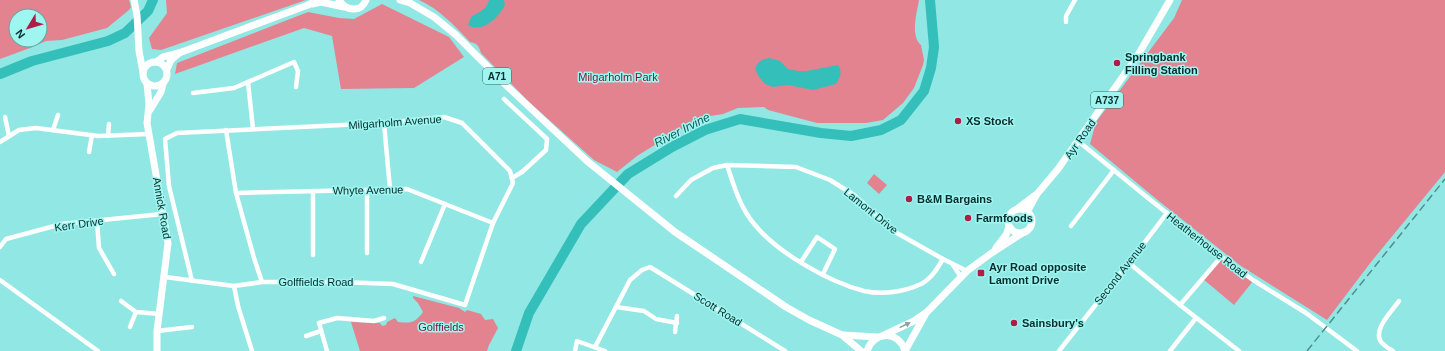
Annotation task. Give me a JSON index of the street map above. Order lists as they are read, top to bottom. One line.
{"streets":{"main road":["A71","A737","Ayr Road","Annick Road"],"street":["Milgarholm Avenue","Whyte Avenue","Lamont Drive","Kerr Drive","Heatherhouse Road","Second Avenue","Golffields Road","Scott Road"]},"crossings":[["A71","A737"],["A737","Ayr Road"],["A737","Lamont Drive"],["Milgarholm Avenue","Annick Road"],["Ayr Road","Heatherhouse Road"],["Whyte Avenue","Golffields Road"],["Annick Road","Kerr Drive"],["Annick Road","Golffields Road"],["Heatherhouse Road","Second Avenue"]],"water":["River Irvine"],"parks":["Milgarholm Park","Golffields"],"places":{"other":["Springbank Filling Station","XS Stock","B&M Bargains","Farmfoods","Sainsbury's"],"transit":["Ayr Road opposite Lamont Drive"]},"north":"bottom left"}
